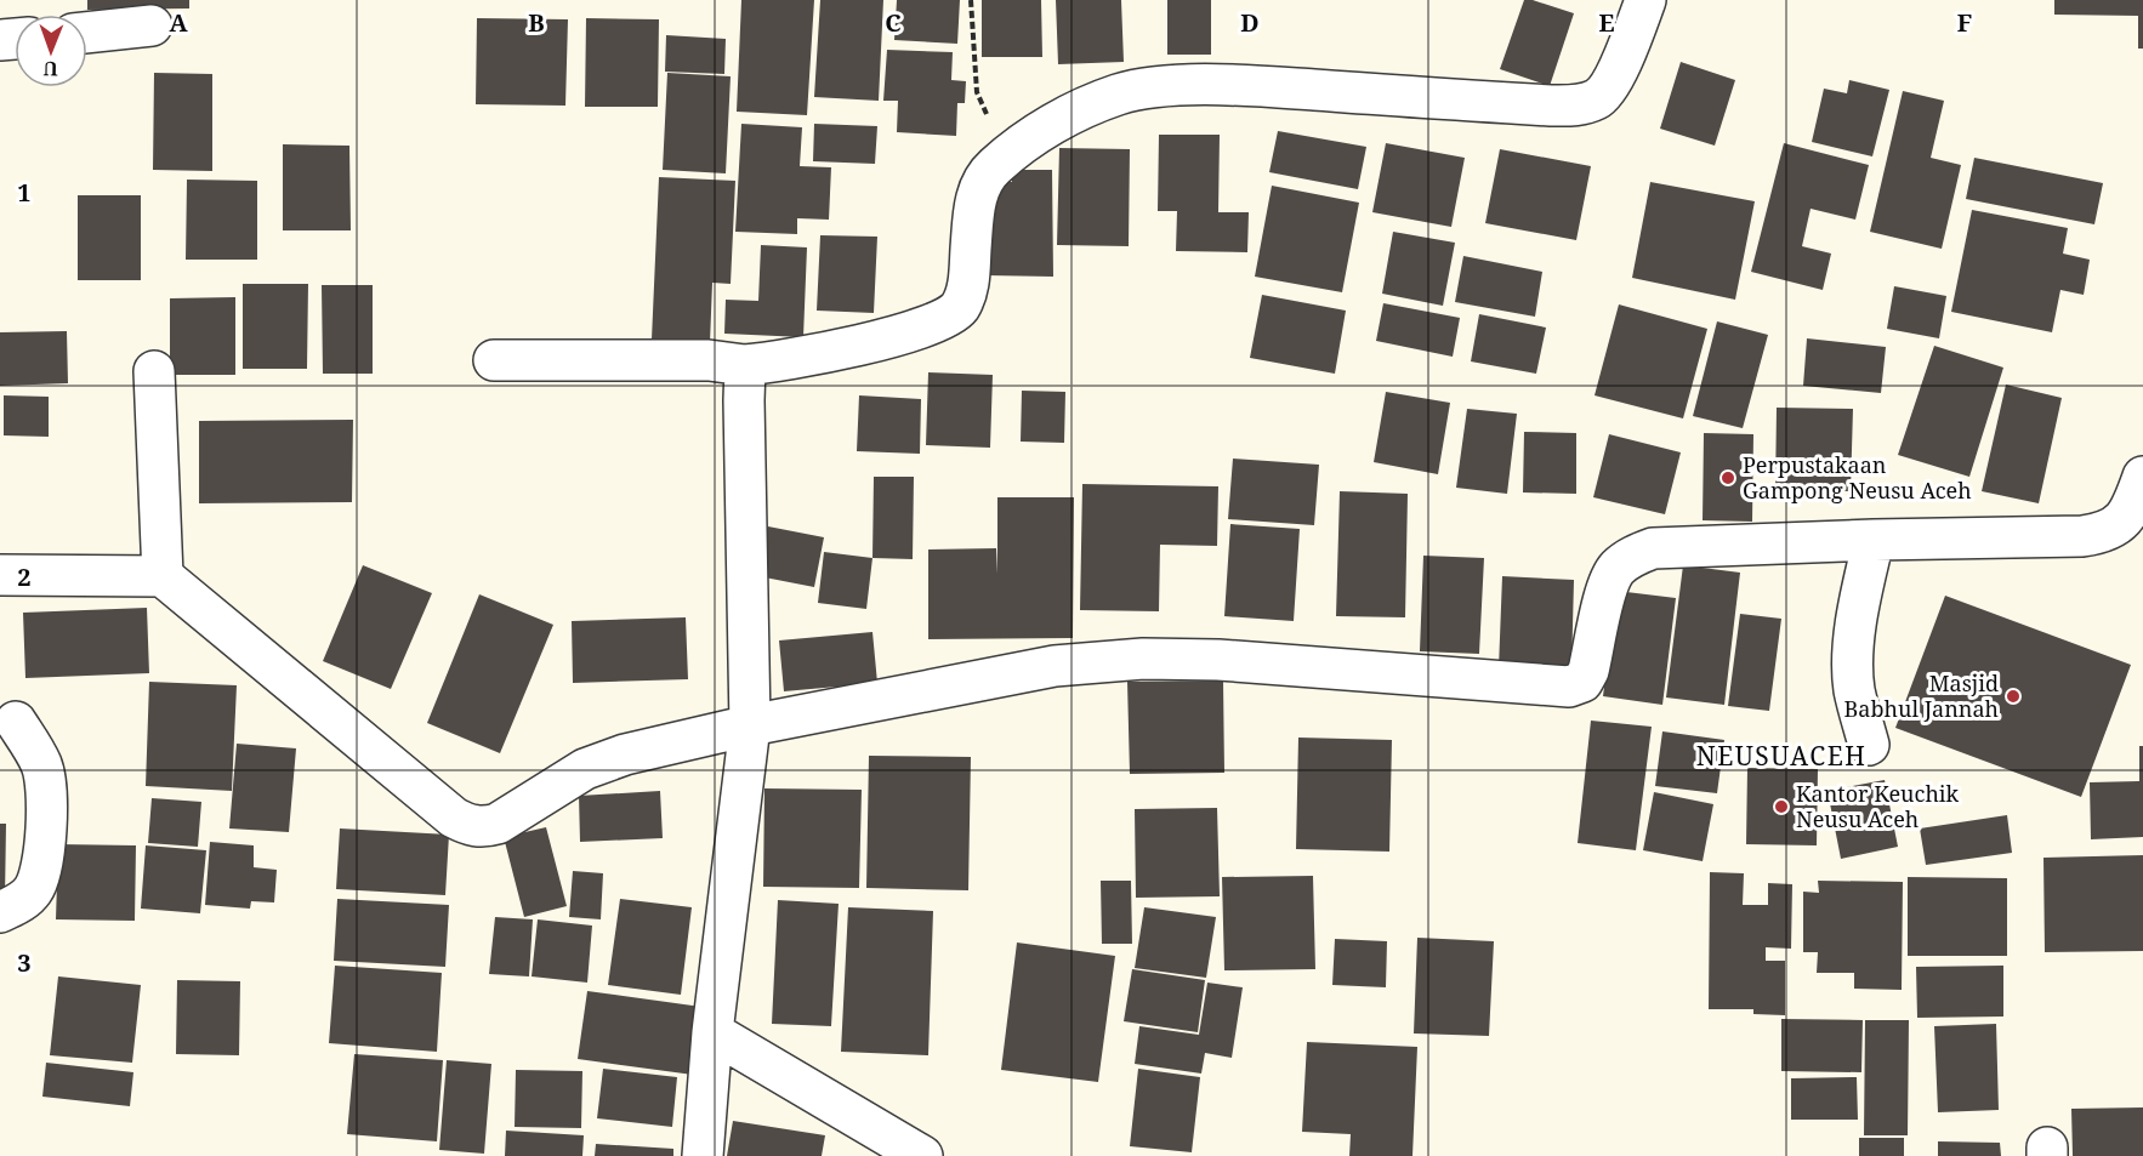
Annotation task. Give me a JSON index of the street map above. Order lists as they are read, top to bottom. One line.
{"districts":["NEUSUACEH"],"places":["Perpustakaan Gampong Neusu Aceh","Masjid Babhul Jannah","Kantor Keuchik Neusu Aceh"],"north":"bottom","grid":{"columns":["A","B","C","D","E","F"],"rows":["1","2","3"]}}
